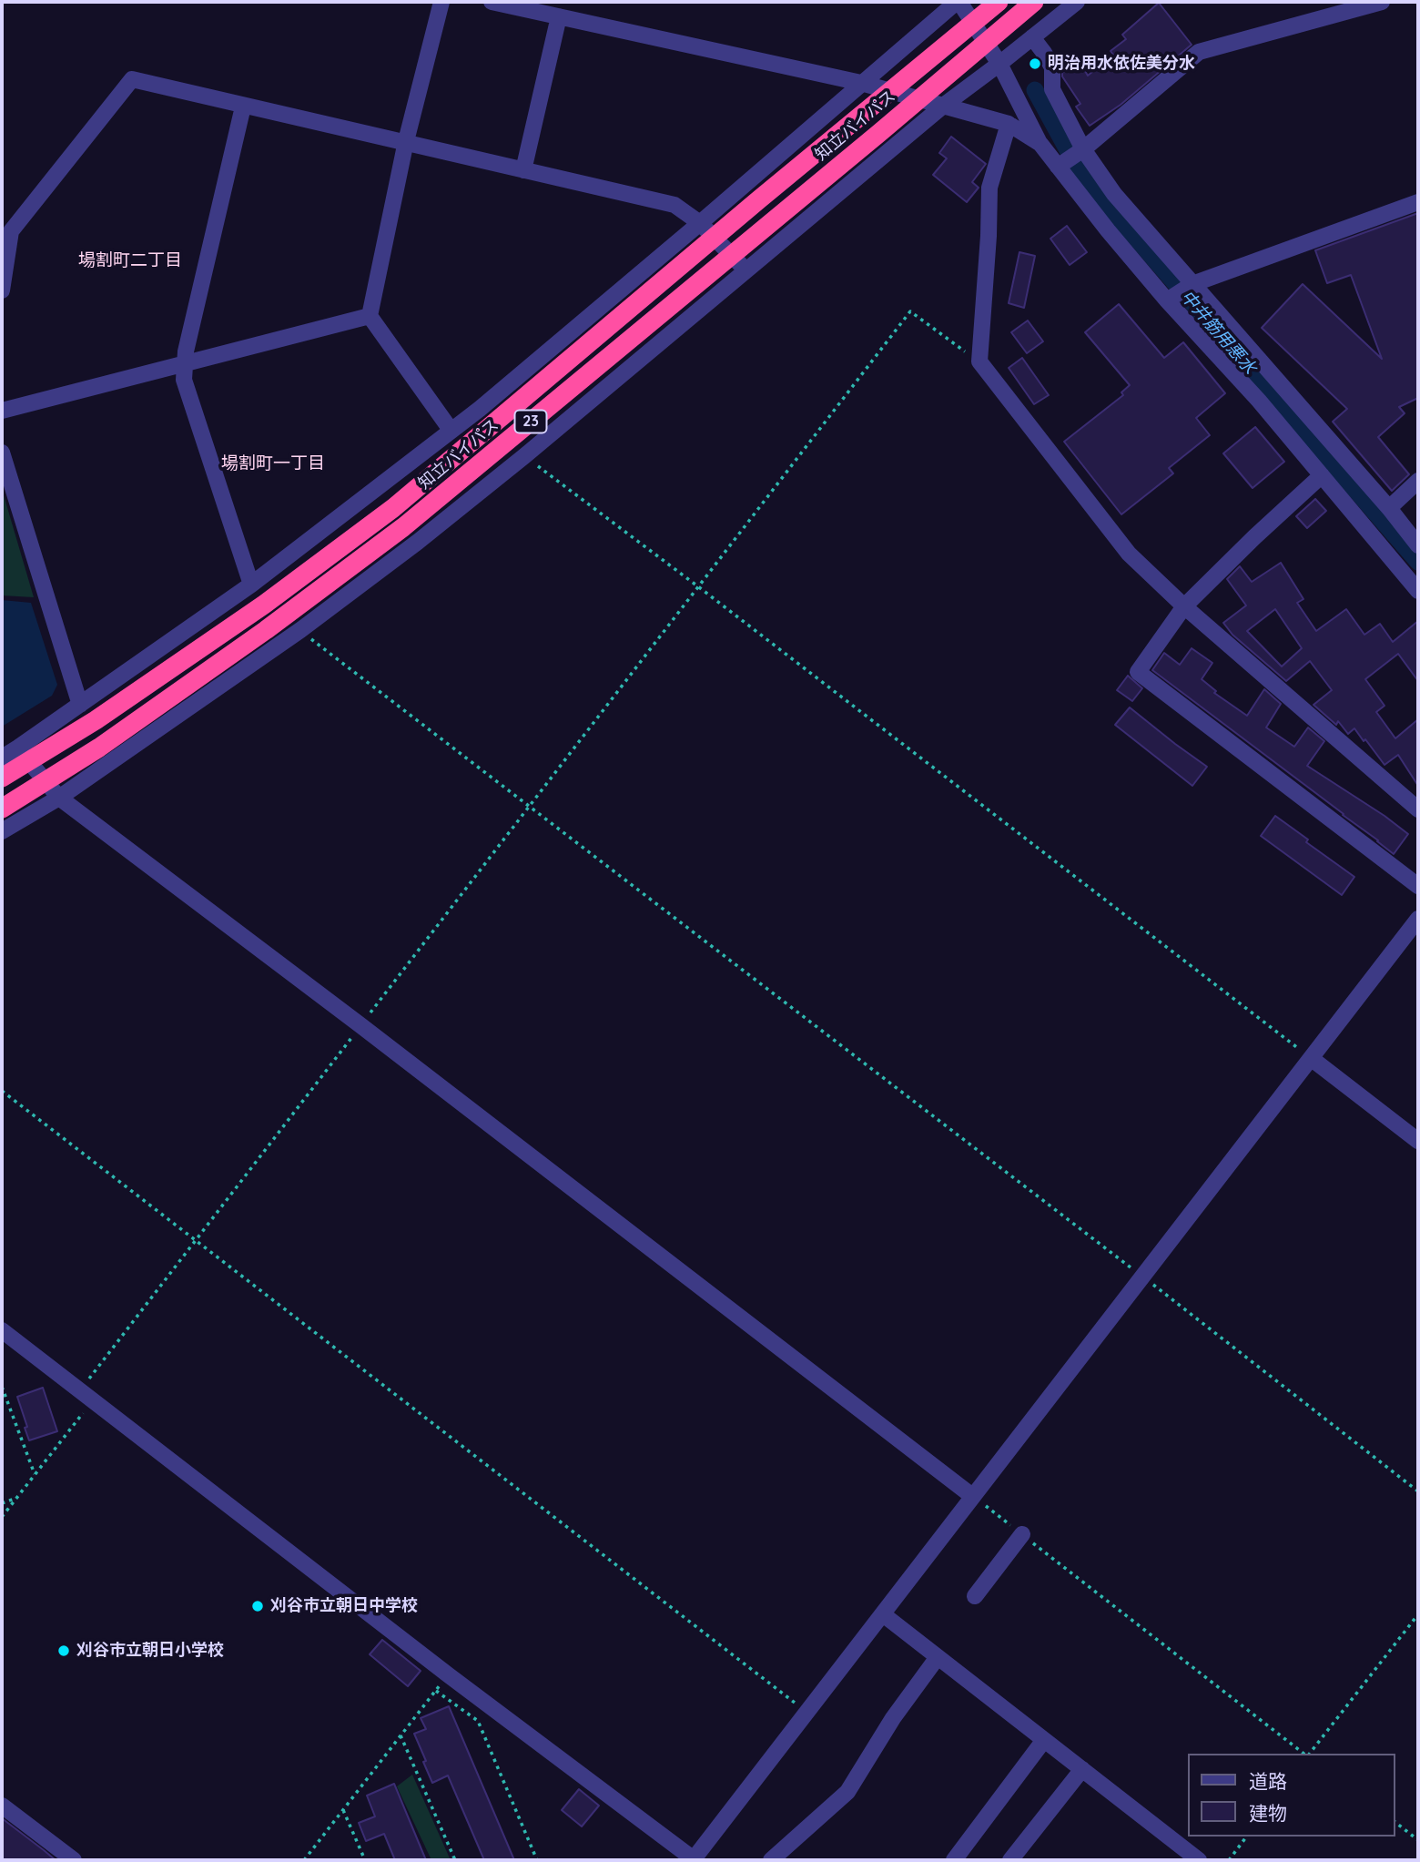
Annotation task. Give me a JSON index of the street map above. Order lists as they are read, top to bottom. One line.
{"streets":{"highway":["知立バイパス","23"]},"districts":["場割町二丁目","場割町一丁目"],"water":["中井筋用悪水"],"places":["明治用水依佐美分水","刈谷市立朝日中学校","刈谷市立朝日小学校"],"legend":["道路","建物"]}
